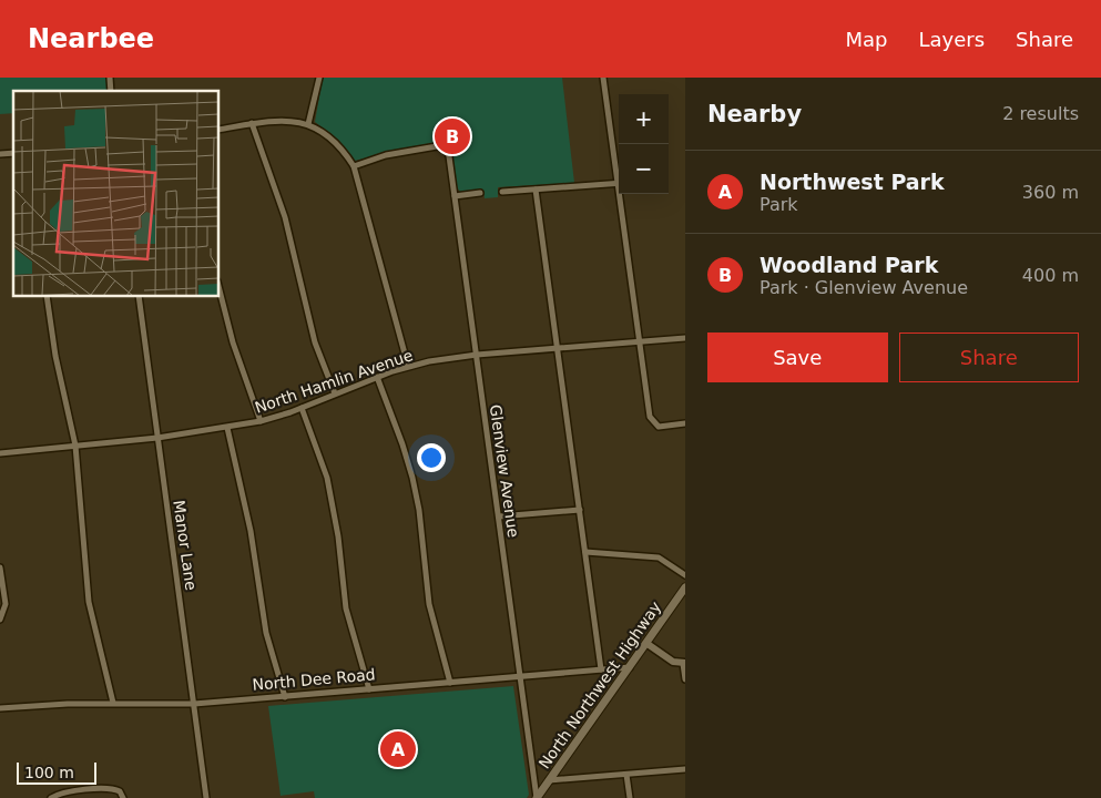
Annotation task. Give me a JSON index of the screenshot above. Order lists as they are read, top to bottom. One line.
{"streets":{"main road":["North Northwest Highway"],"street":["North Hamlin Avenue","Glenview Avenue","Manor Lane","North Dee Road"]},"crossings":[["North Hamlin Avenue","Glenview Avenue"],["North Hamlin Avenue","Manor Lane"],["Glenview Avenue","North Dee Road"],["Glenview Avenue","North Northwest Highway"],["Manor Lane","North Dee Road"],["North Dee Road","North Northwest Highway"]],"scale_bar":"100 m","page":{"header":"Nearbee","nav":["Map","Layers","Share"],"heading":["Nearby","2 results"],"map_buttons":["+","−"],"pins":["B","A"],"list":[{"mark":"A","name":"Northwest Park","note":"Park","value":"360 m"},{"mark":"B","name":"Woodland Park","note":"Park · Glenview Avenue","value":"400 m"}],"buttons":["Save","Share"],"scale":"100 m"}}
